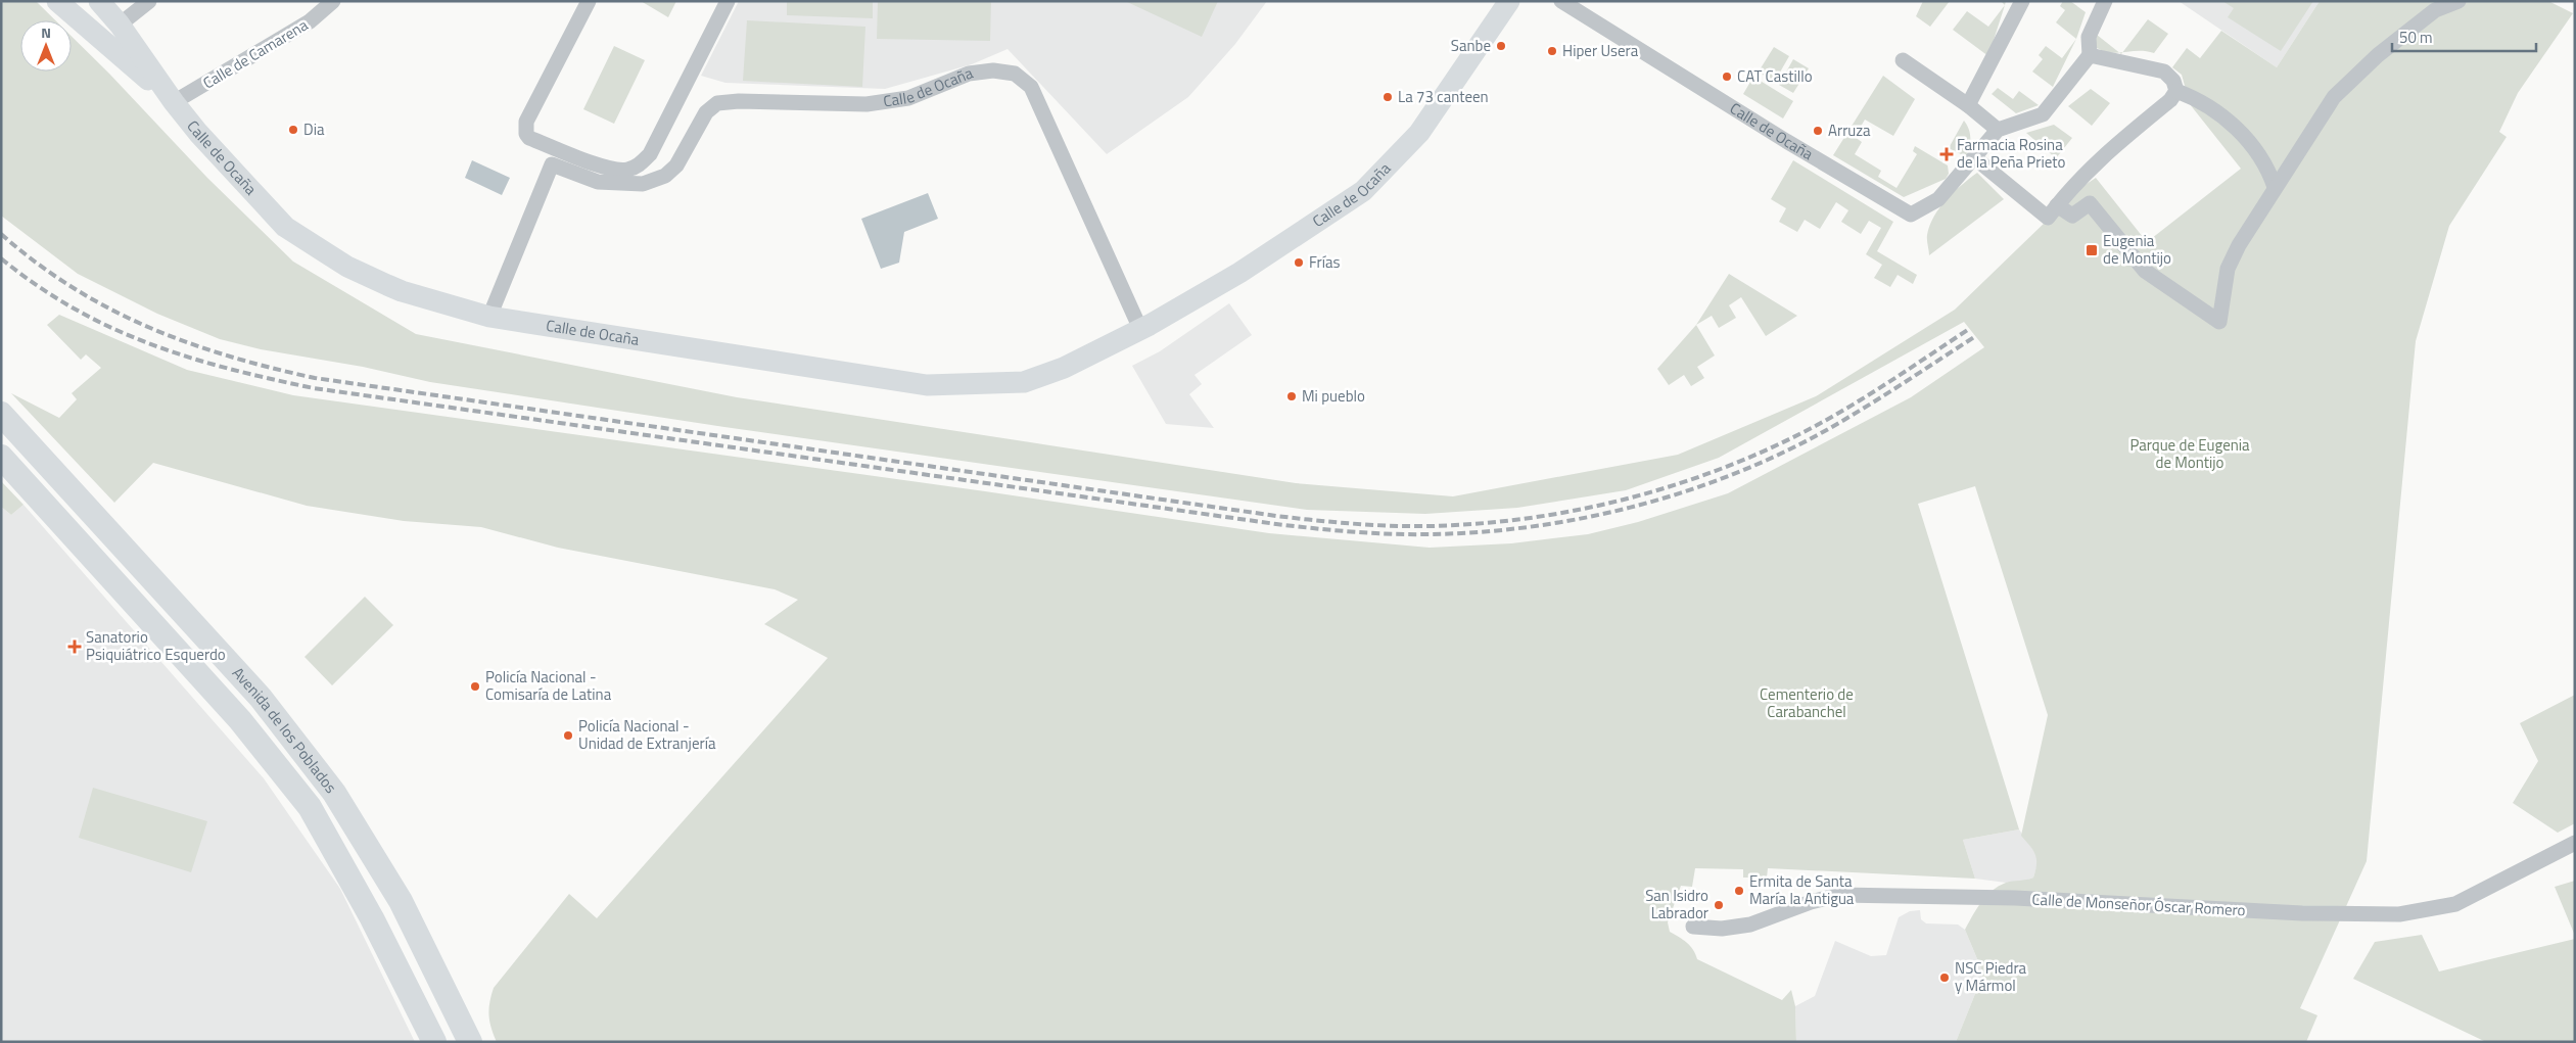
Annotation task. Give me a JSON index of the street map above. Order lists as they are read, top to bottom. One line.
{"streets":{"main road":["Avenida de los Poblados"],"street":["Calle de Camarena","Calle de Ocaña","Calle de Monseñor Óscar Romero"]},"crossings":[["Calle de Camarena","Calle de Ocaña"]],"parks":["Parque de Eugenia de Montijo","Cementerio de Carabanchel"],"places":{"other":["Sanbe","Hiper Usera","CAT Castillo","La 73 canteen","Dia","Arruza","Frías","Mi pueblo","Policía Nacional - Comisaría de Latina","Policía Nacional - Unidad de Extranjería","Ermita de Santa María la Antigua","San Isidro Labrador","NSC Piedra y Mármol"],"health":["Farmacia Rosina de la Peña Prieto","Sanatorio Psiquiátrico Esquerdo"],"transit":["Eugenia de Montijo"]},"scale_bar":"50 m","north":"top"}
